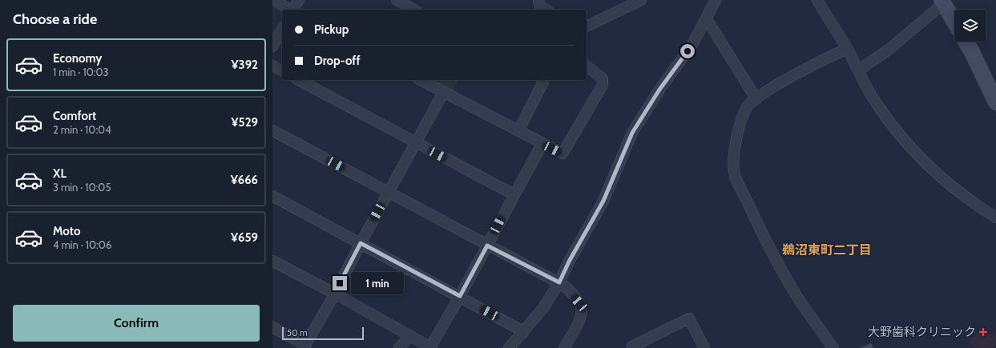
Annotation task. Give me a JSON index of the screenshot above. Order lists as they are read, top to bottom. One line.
{"districts":["鵜沼東町二丁目"],"places":{"health":["大野歯科クリニック"]},"scale_bar":"50 m","page":{"heading":"Choose a ride","banner":["Pickup","Drop-off"],"list":[{"name":"Economy","note":"1 min · 10:03","value":"¥392"},{"name":"Comfort","note":"2 min · 10:04","value":"¥529"},{"name":"XL","note":"3 min · 10:05","value":"¥666"},{"name":"Moto","note":"4 min · 10:06","value":"¥659"}],"bubble":"1 min","buttons":"Confirm","scale":"50 m"}}
